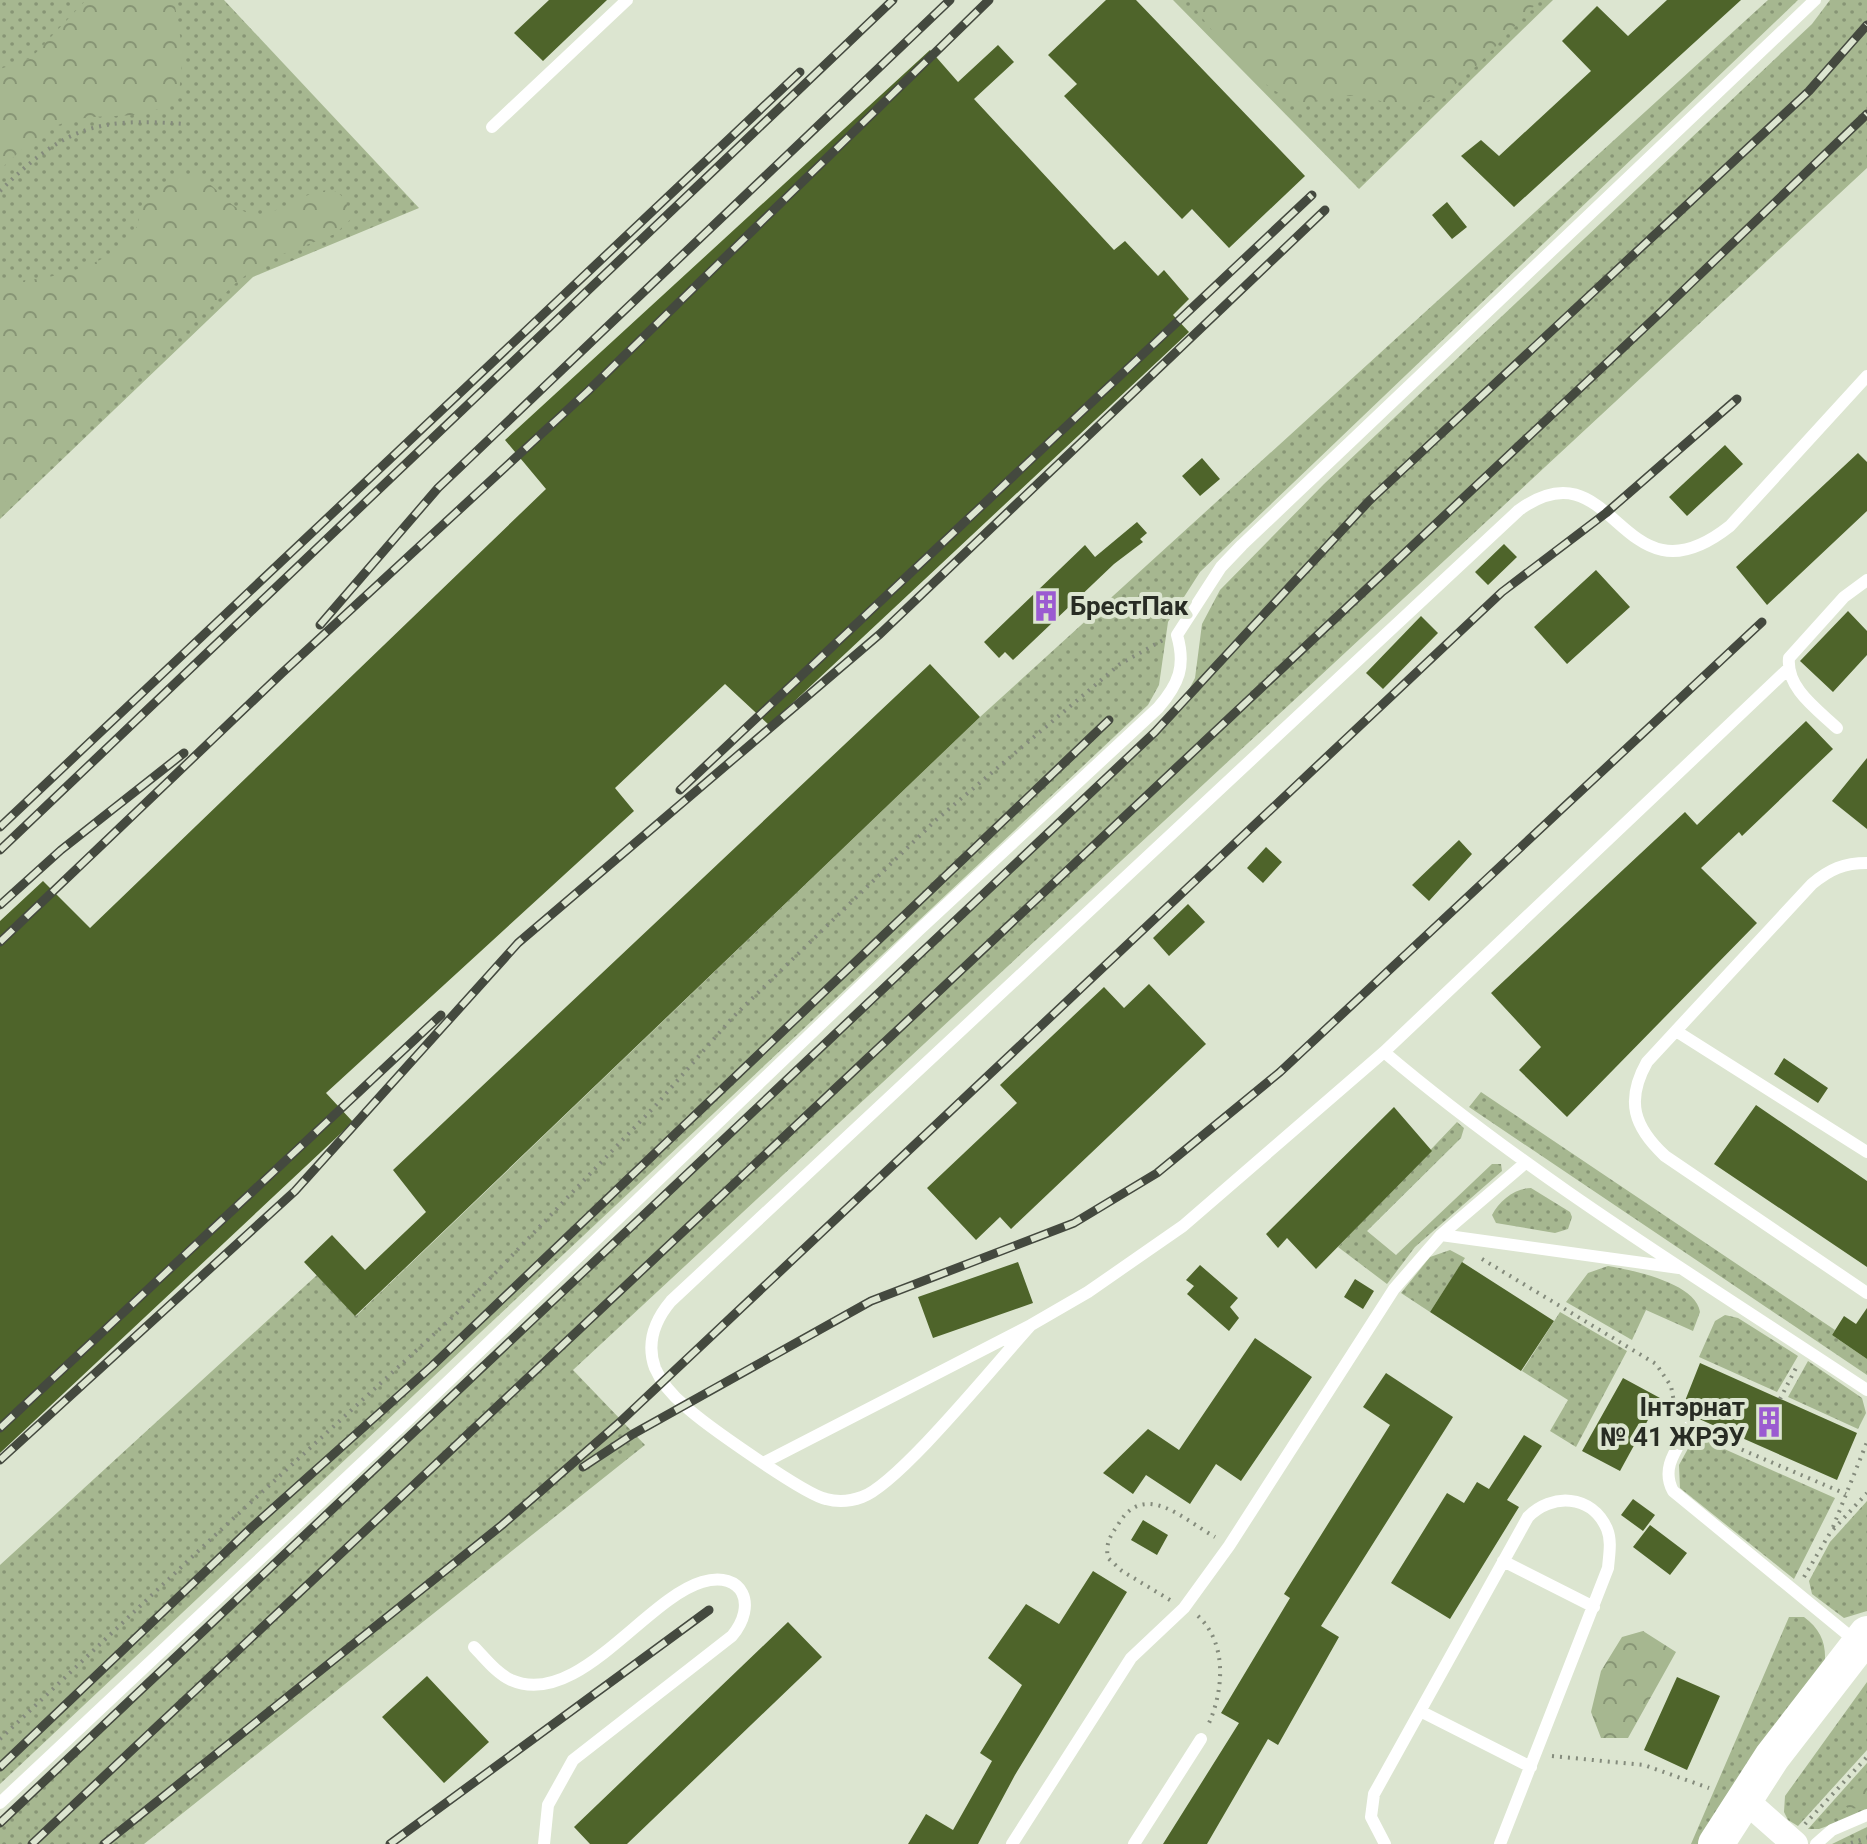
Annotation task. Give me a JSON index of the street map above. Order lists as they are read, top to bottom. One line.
{"places":{"building":["БрестПак","Інтэрнат № 41 ЖРЭУ"]}}
